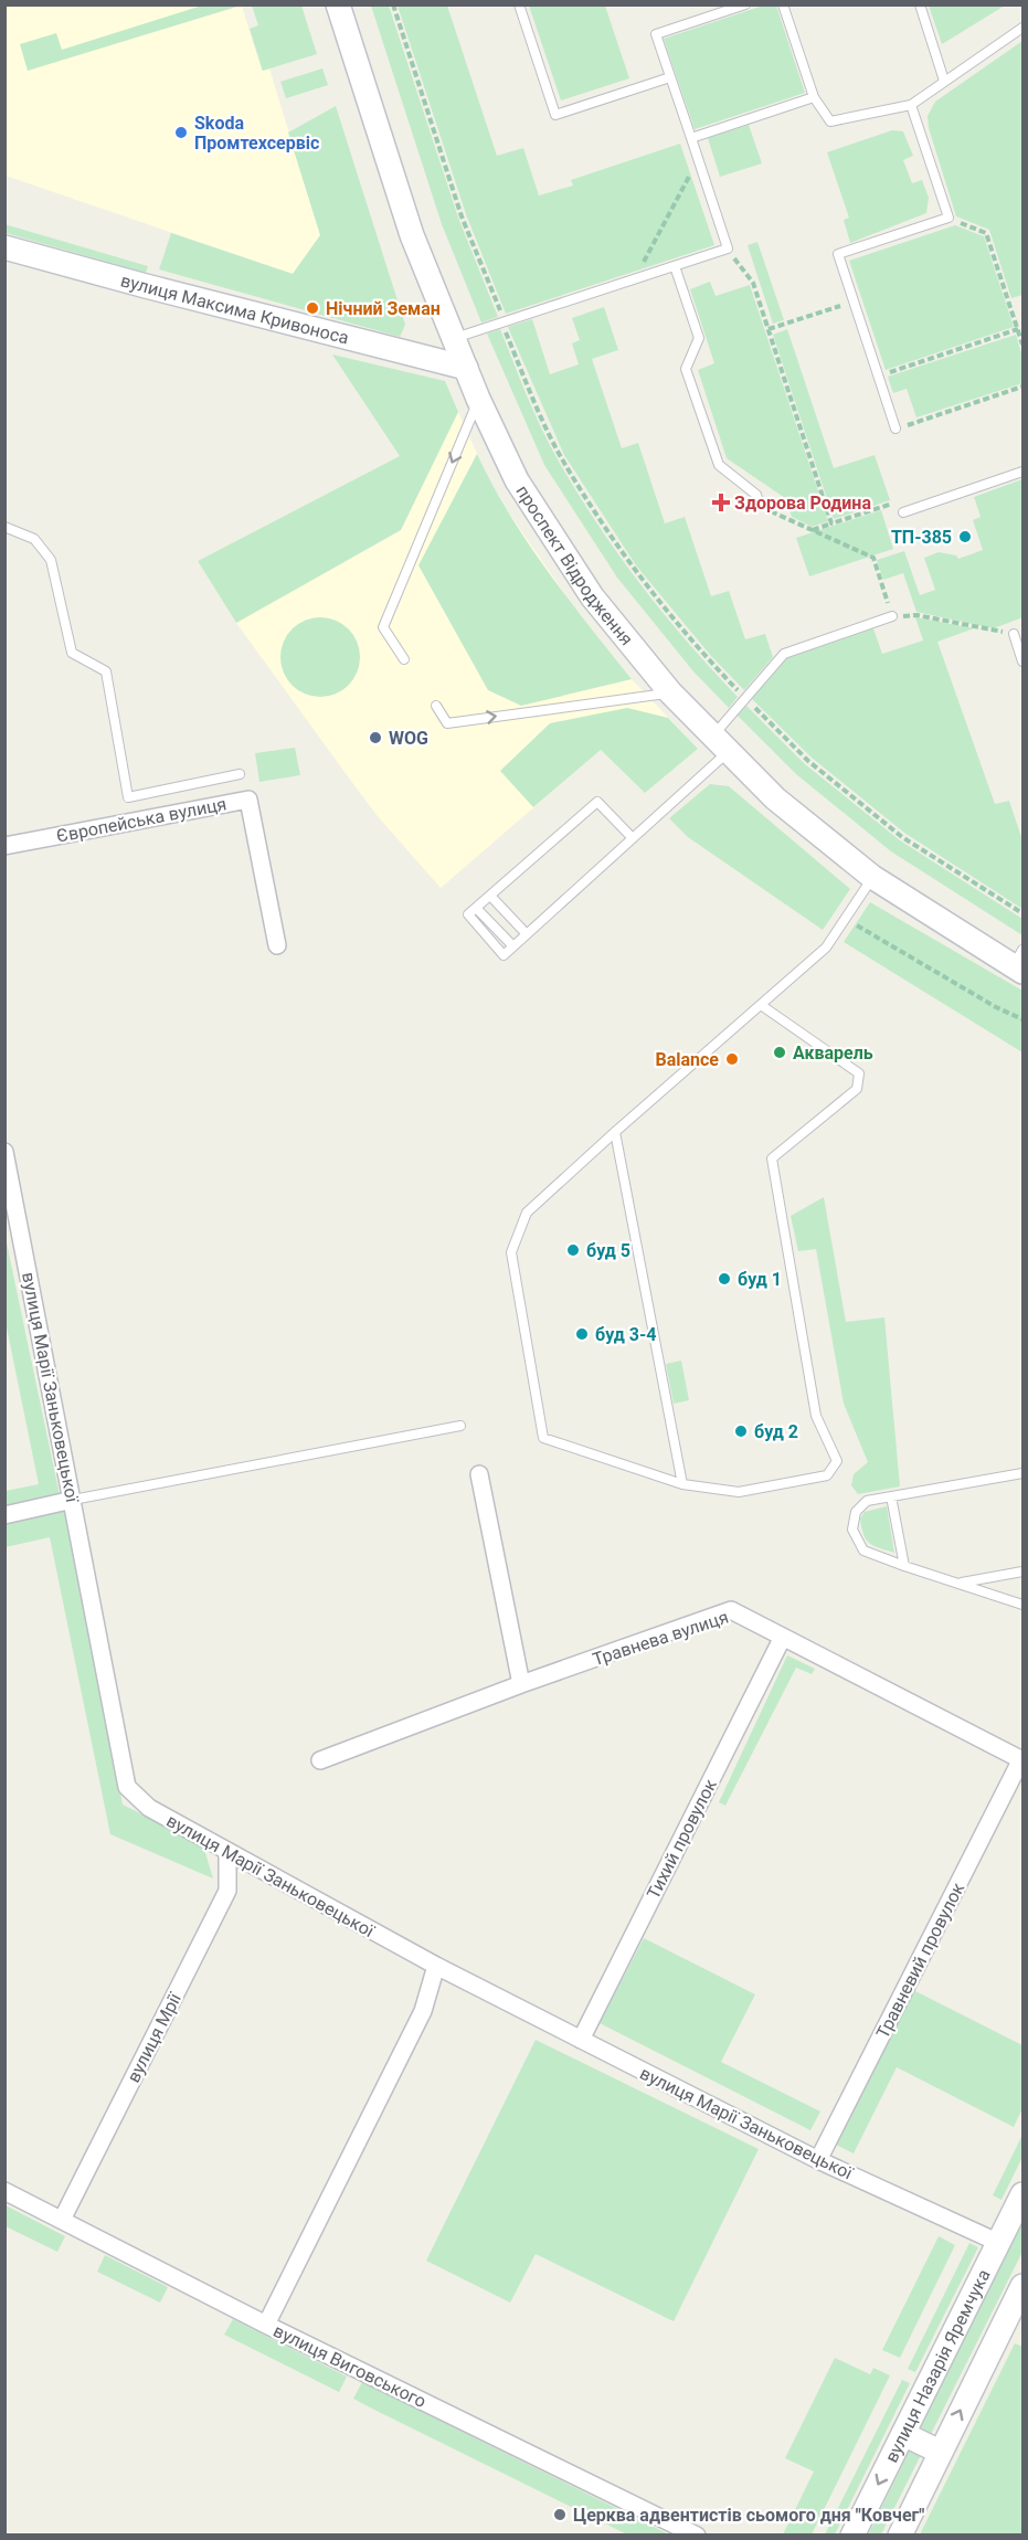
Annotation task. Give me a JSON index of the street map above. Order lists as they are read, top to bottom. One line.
{"streets":{"main road":["вулиця Максима Кривоноса","проспект Відродження","вулиця Назарія Яремчука"],"street":["Європейська вулиця","вулиця Марії Заньковецької","Травнева вулиця","Тихий провулок","Травневий провулок","вулиця Мрії","вулиця Виговського"]},"crossings":[["вулиця Максима Кривоноса","проспект Відродження"],["вулиця Марії Заньковецької","Тихий провулок"],["вулиця Марії Заньковецької","Травневий провулок"],["вулиця Марії Заньковецької","вулиця Мрії"],["вулиця Марії Заньковецької","вулиця Назарія Яремчука"],["Травнева вулиця","Тихий провулок"],["Травнева вулиця","Травневий провулок"],["вулиця Мрії","вулиця Виговського"]],"places":{"other":["Skoda Промтехсервіс","Нічний Земан","ТП-385","WOG","Акварель","Balance","буд 5","буд 1","буд 3-4","буд 2","Церква адвентистів сьомого дня \"Ковчег\""],"health":["Здорова Родина"]}}
